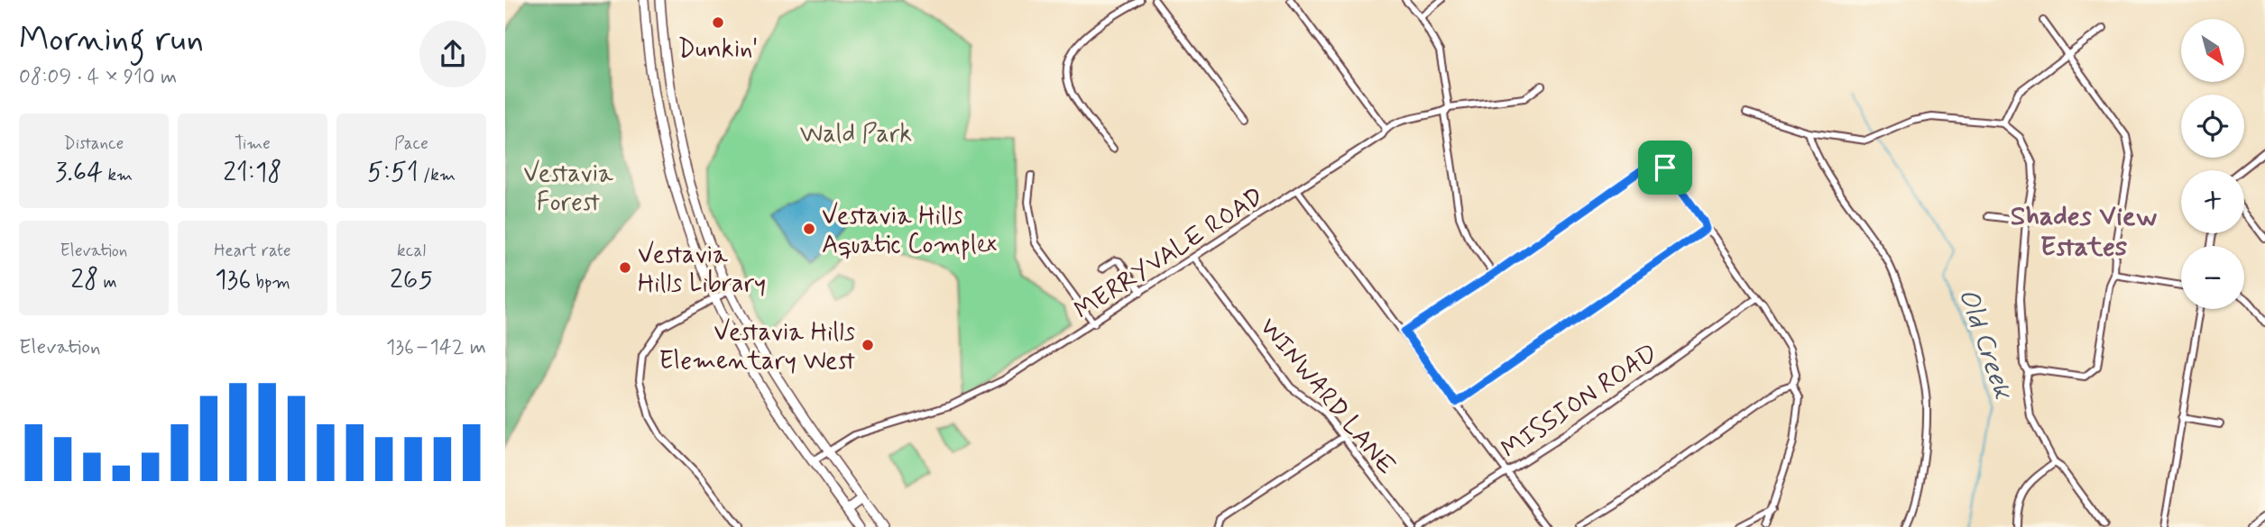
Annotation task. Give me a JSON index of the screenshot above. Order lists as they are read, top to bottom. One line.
{"streets":{"street":["MERRYVALE ROAD","WINWARD LANE","MISSION ROAD"]},"crossings":[["MERRYVALE ROAD","WINWARD LANE"]],"districts":["Shades View Estates"],"water":["Old Creek"],"parks":["Wald Park","Vestavia Forest"],"places":["Dunkin'","Vestavia Hills Aquatic Complex","Vestavia Hills Library","Vestavia Hills Elementary West"],"north":"bottom right","page":{"heading":["Morning run","08:09 · 4 × 910 m"],"map_buttons":["+","−"],"stats":[["Distance","3.64 km"],["Time","21:18"],["Pace","5:51 /km"],["Elevation","28 m"],["Heart rate","136 bpm"],["kcal","265"]],"chart":["Elevation","136–142 m"]}}
